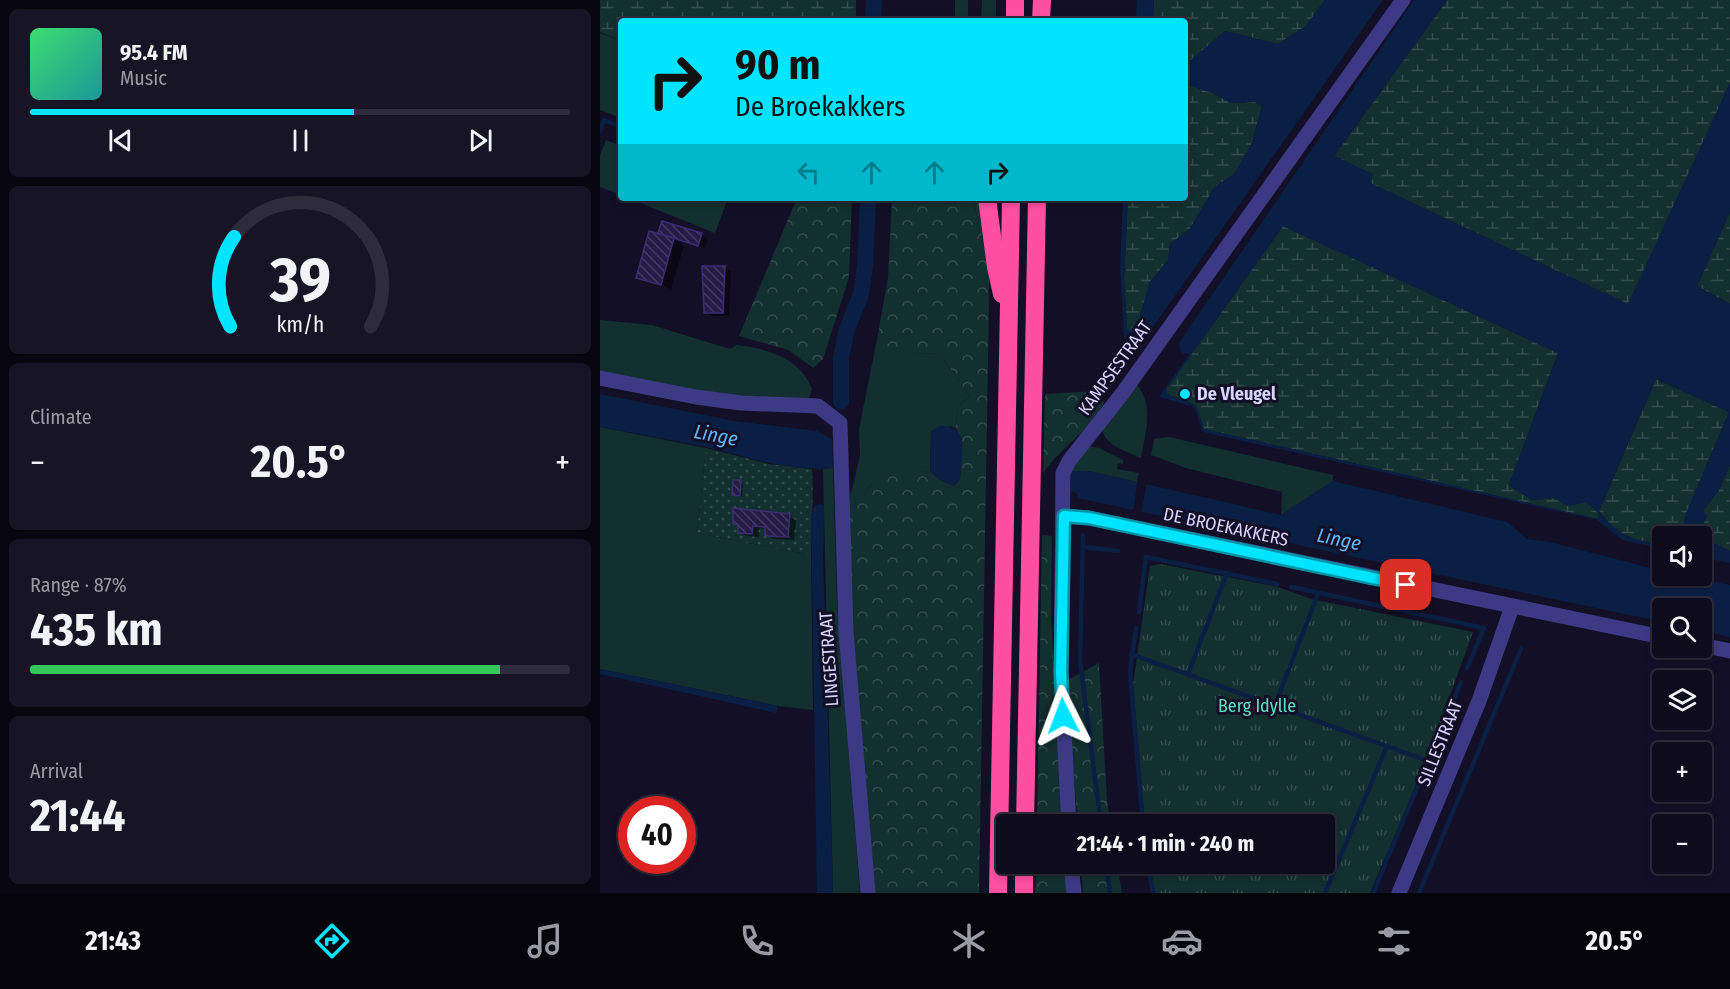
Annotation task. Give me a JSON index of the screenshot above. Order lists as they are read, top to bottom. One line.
{"streets":{"street":["KAMPSESTRAAT","DE BROEKAKKERS","LINGESTRAAT","SILLESTRAAT"]},"crossings":[["KAMPSESTRAAT","DE BROEKAKKERS"],["DE BROEKAKKERS","SILLESTRAAT"]],"water":["Linge"],"parks":["Berg Idylle"],"places":["De Vleugel"],"page":{"turn":["90 m","De Broekakkers"],"song":["95.4 FM","Music"],"tile":["Climate",["Range · 87%","435 km"],["Arrival","21:44"]],"heat":["−","20.5°","+"],"map_buttons":["+","−"],"limit":"40","trip":"21:44 · 1 min · 240 m","tabs":["21:43","20.5°"],"gauge":["39","km/h"]}}
